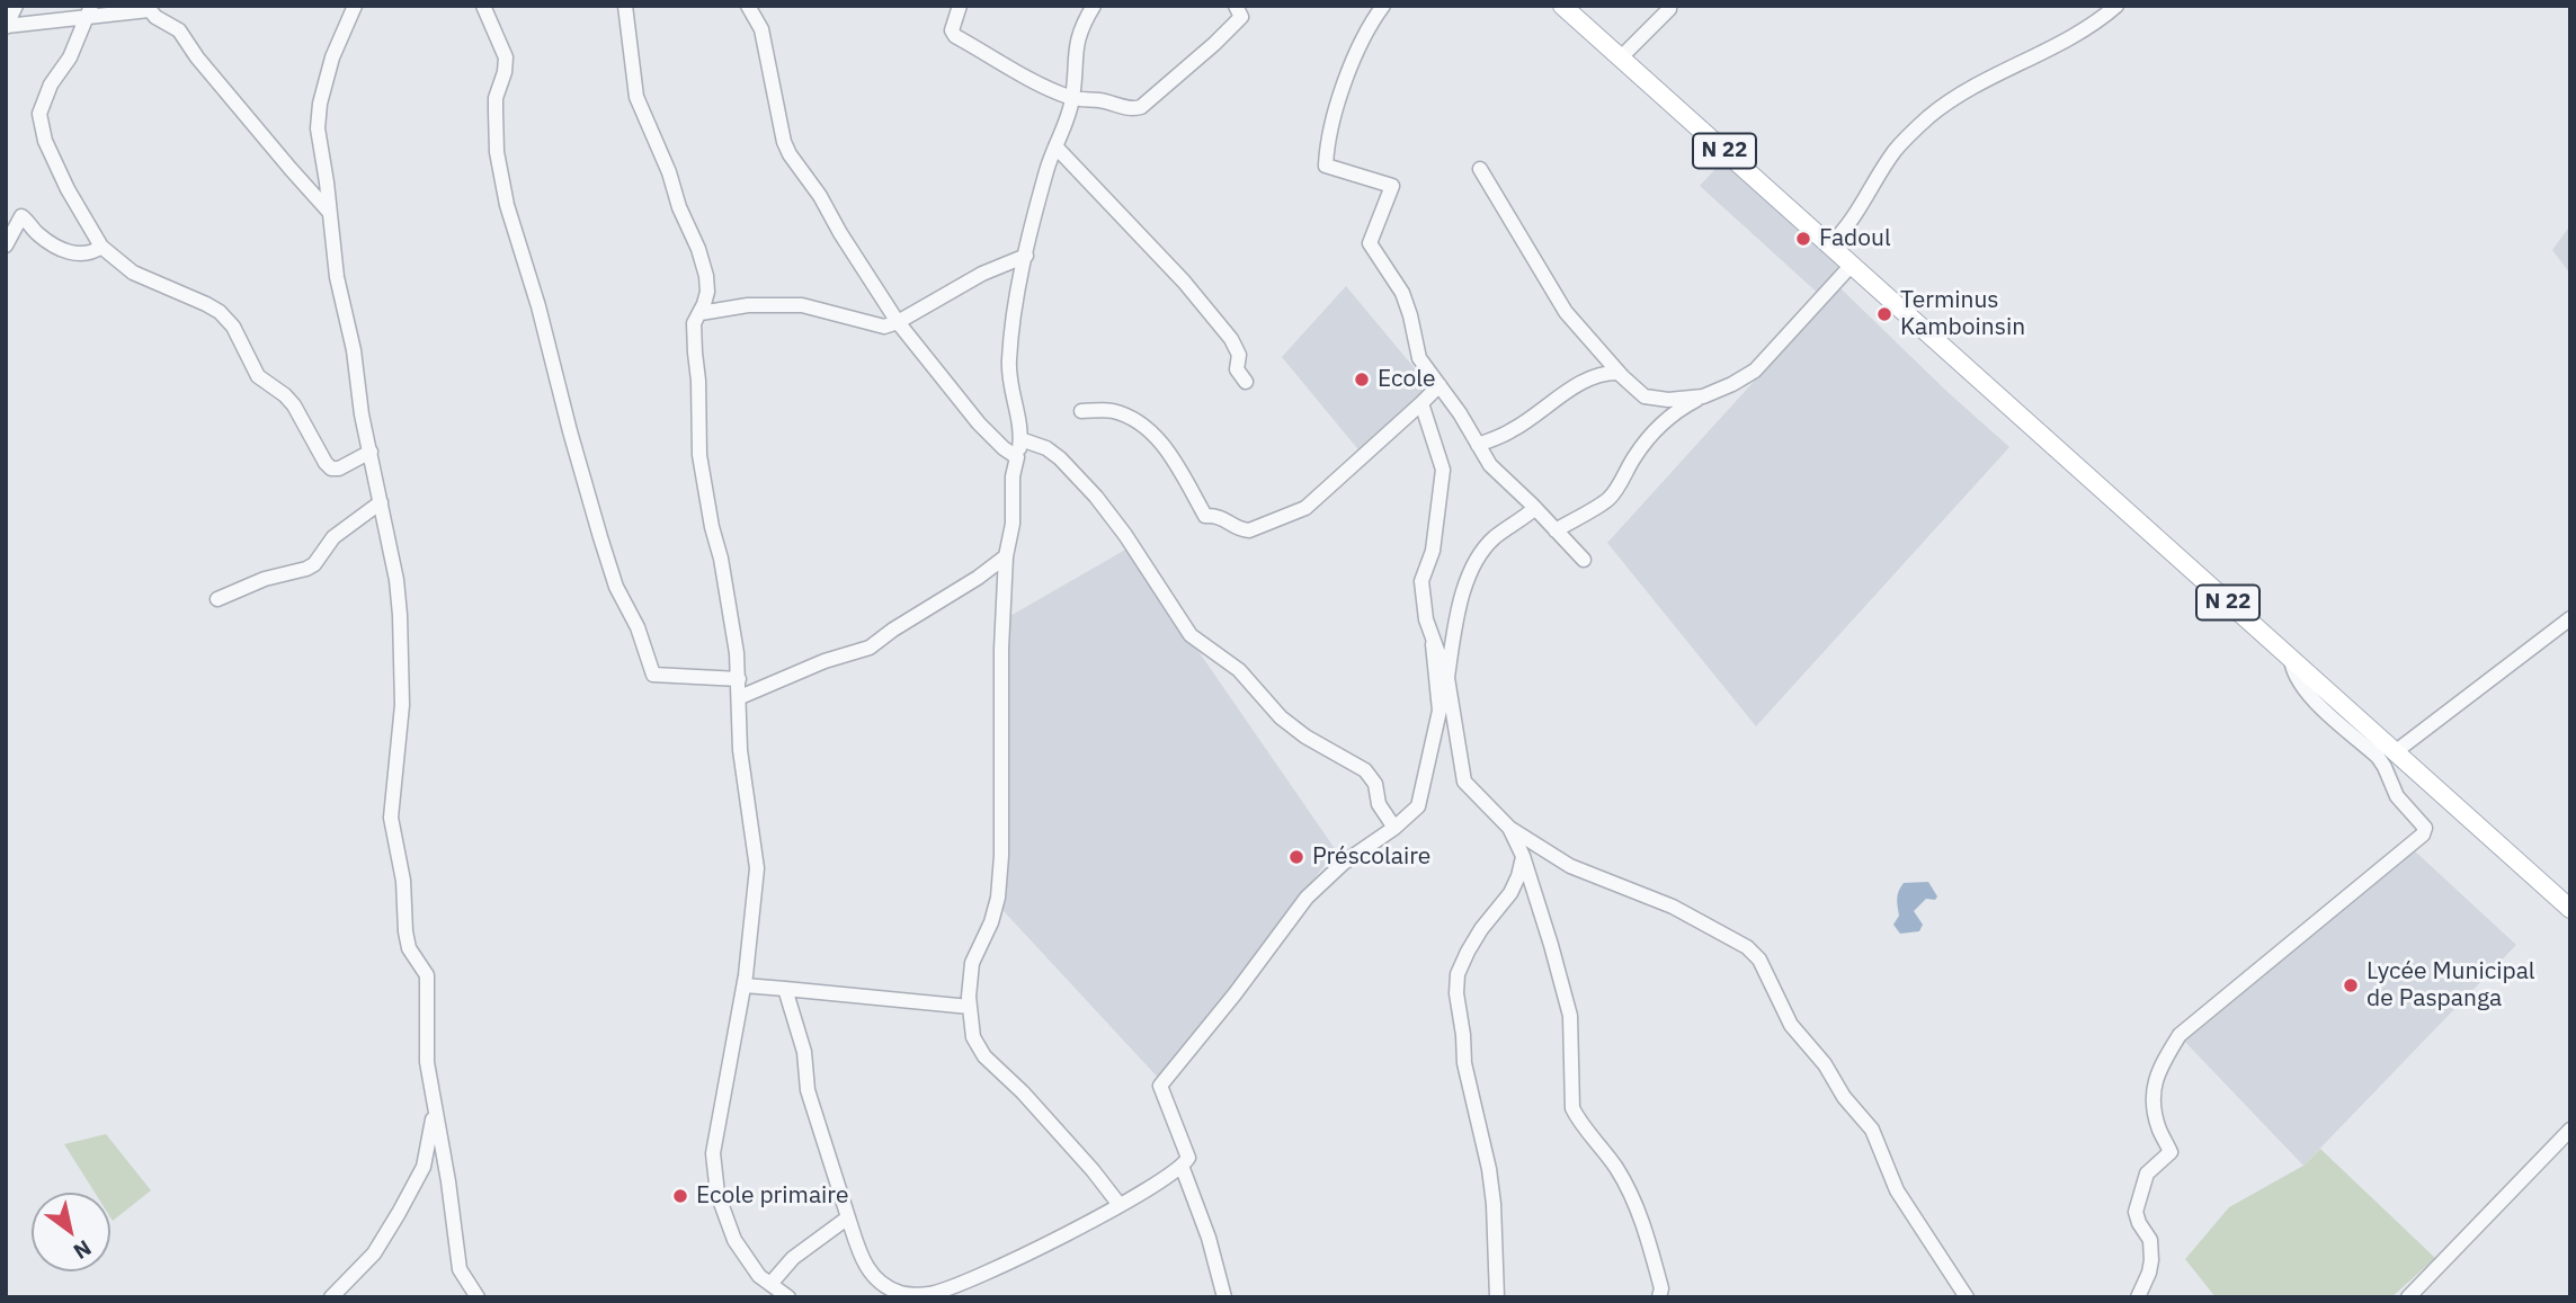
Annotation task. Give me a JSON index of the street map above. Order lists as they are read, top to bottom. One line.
{"streets":{"main road":["N 22"]},"places":["Fadoul","Terminus Kamboinsin","Ecole","Préscolaire","Lycée Municipal de Paspanga","Ecole primaire"],"north":"bottom right"}
